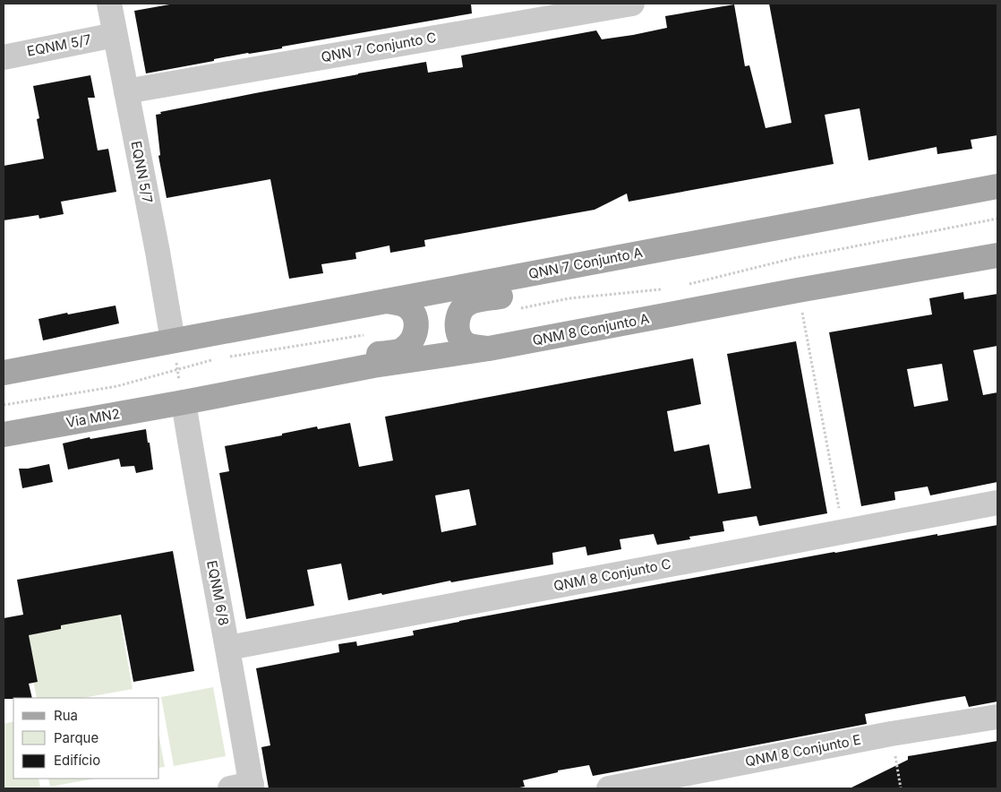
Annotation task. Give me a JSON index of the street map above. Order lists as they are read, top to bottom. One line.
{"streets":{"main road":["QNN 7 Conjunto A","QNM 8 Conjunto A","Via MN2"],"street":["EQNM 5/7","QNN 7 Conjunto C","EQNN 5/7","QNM 8 Conjunto C","EQNM 6/8","QNM 8 Conjunto E"]},"crossings":[["EQNM 5/7","EQNN 5/7"],["QNN 7 Conjunto C","EQNN 5/7"],["EQNN 5/7","QNN 7 Conjunto A"],["QNM 8 Conjunto A","Via MN2"],["QNM 8 Conjunto A","EQNM 6/8"],["Via MN2","EQNM 6/8"],["QNM 8 Conjunto C","EQNM 6/8"]],"legend":["Rua","Parque","Edifício"]}
